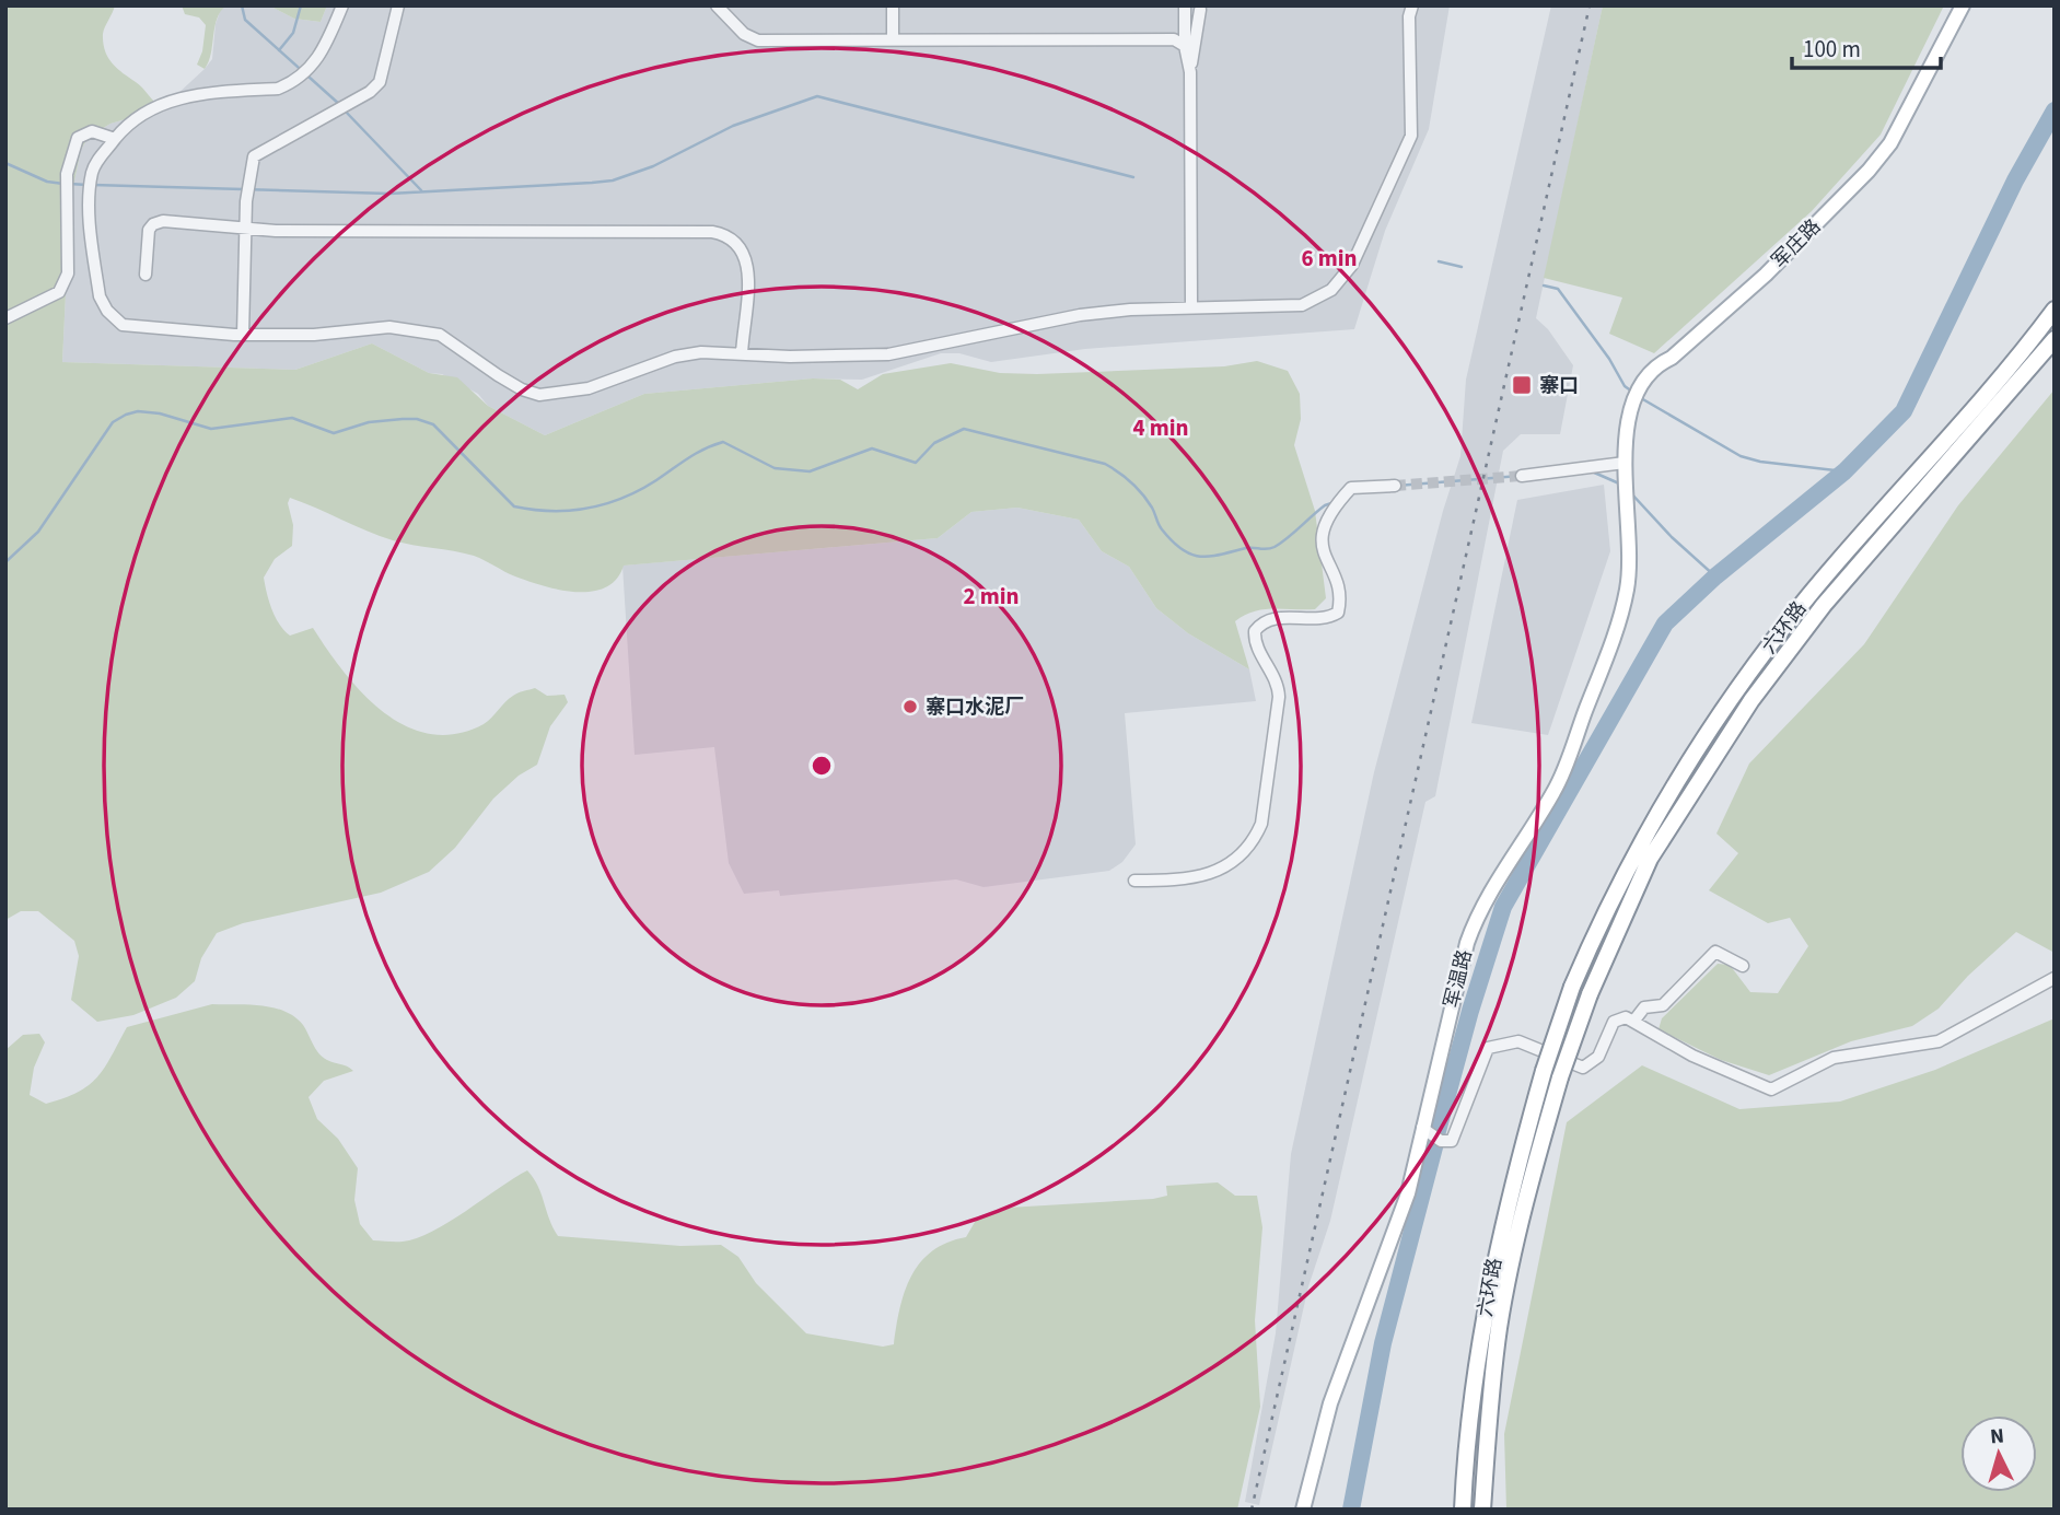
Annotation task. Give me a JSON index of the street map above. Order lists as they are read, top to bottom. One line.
{"streets":{"highway":["六环路"],"main road":["军庄路","军温路"]},"crossings":[["军庄路","军温路"]],"places":{"transit":["寨口"],"other":["寨口水泥厂"]},"scale_bar":"100 m","north":"top","rings":["6 min","4 min","2 min"]}
